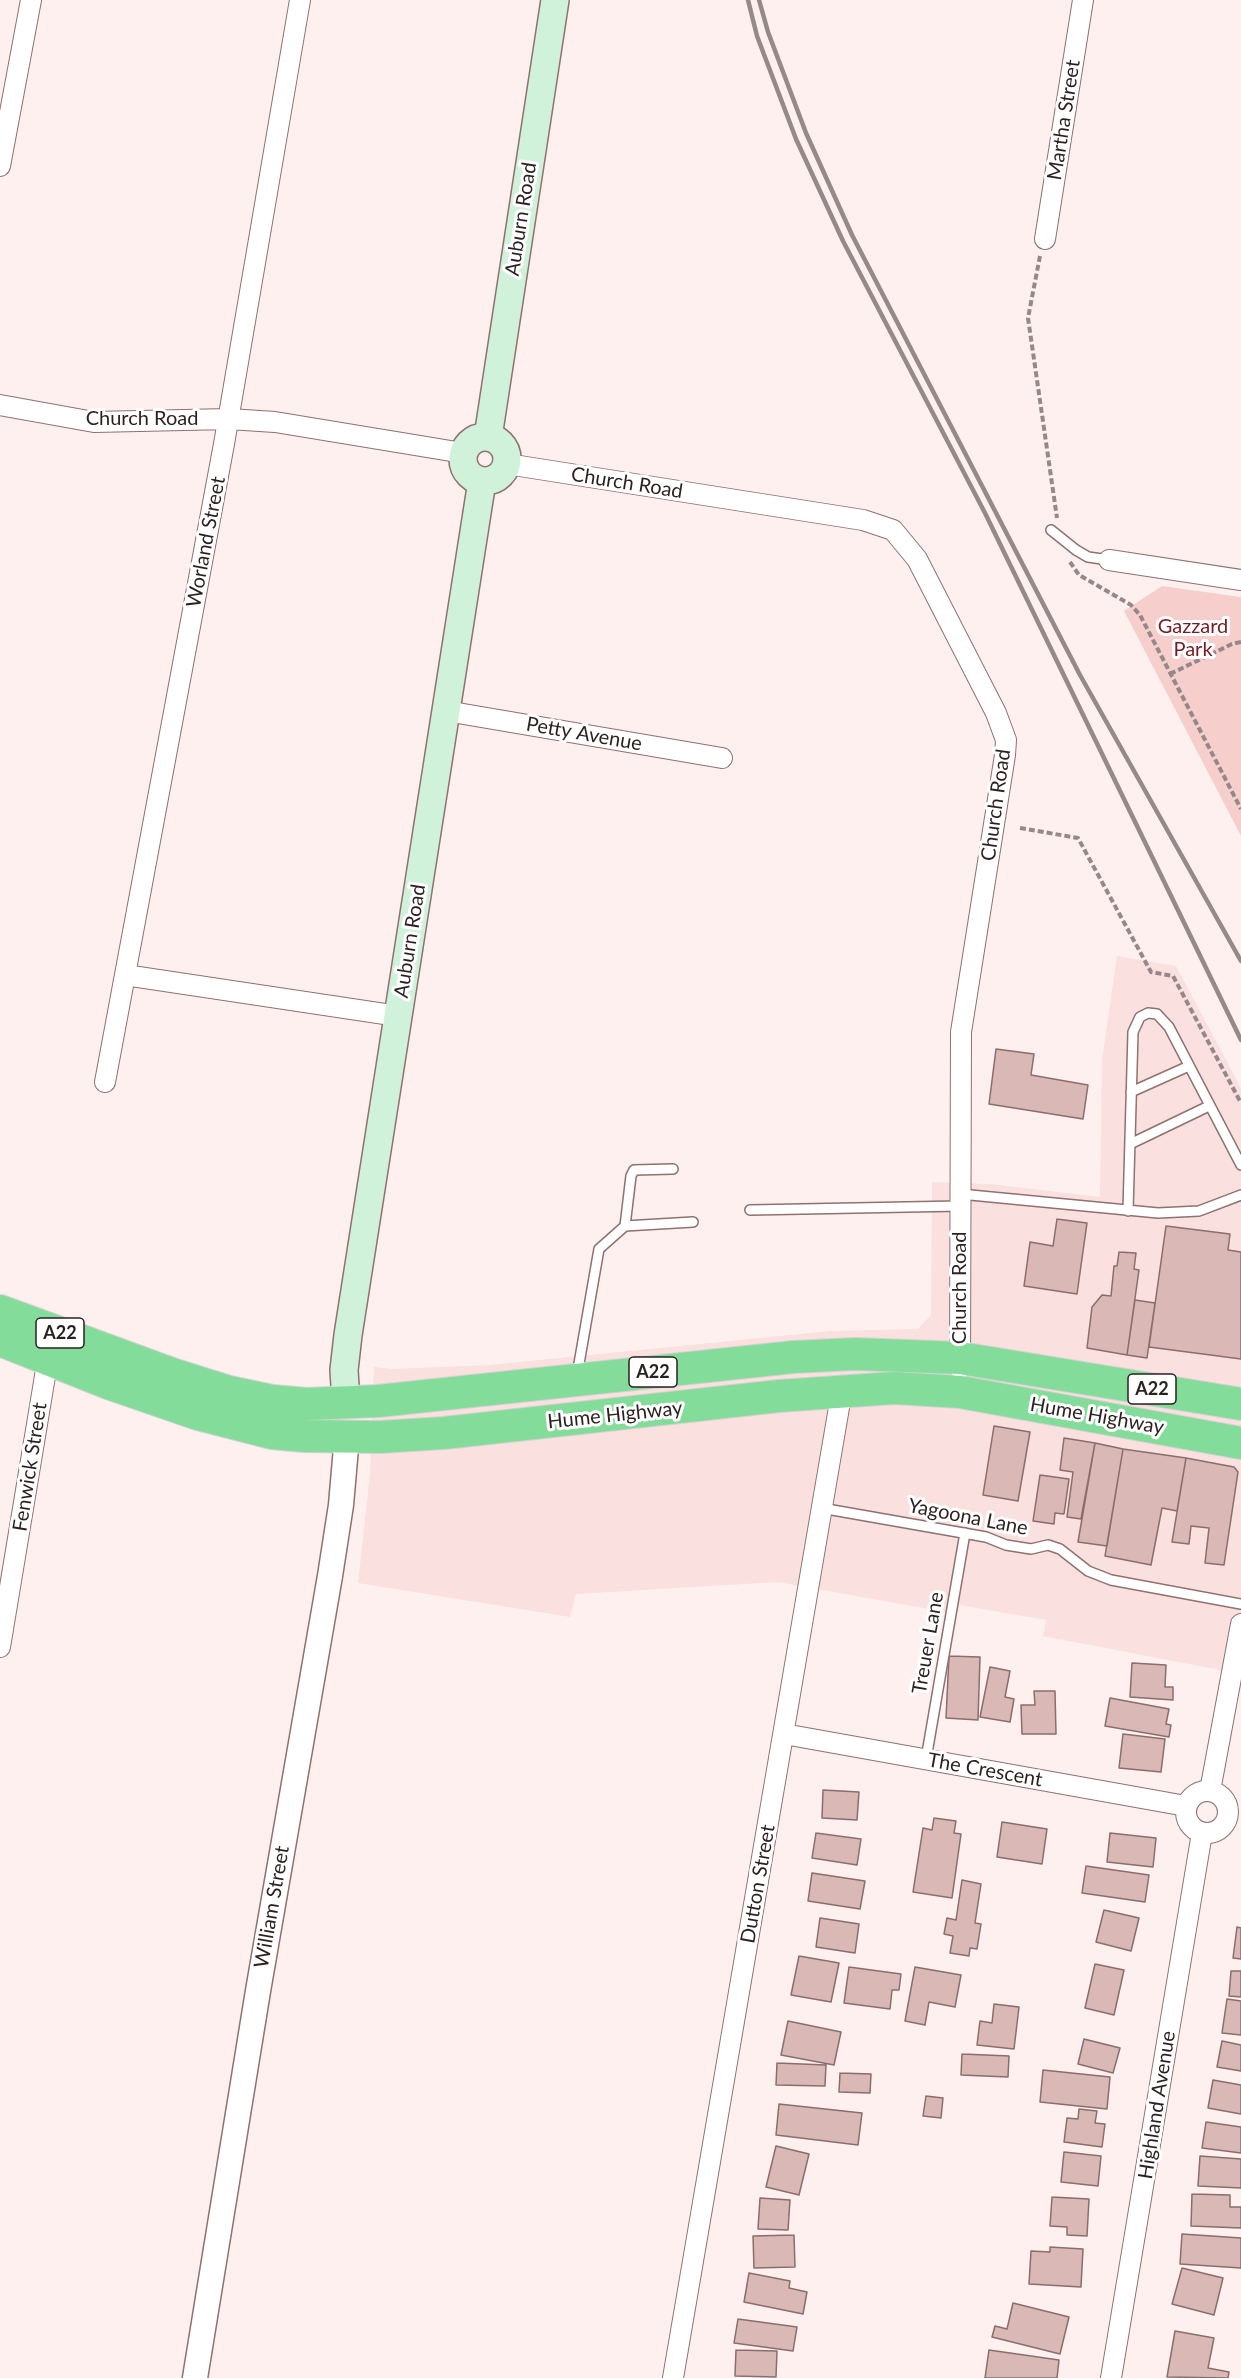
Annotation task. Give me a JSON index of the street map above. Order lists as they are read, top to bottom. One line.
{"streets":{"highway":["A22","Hume Highway"],"main road":["Auburn Road"],"street":["Martha Street","Church Road","Worland Street","Petty Avenue","Fenwick Street","The Crescent","Dutton Street","William Street","Highland Avenue"],"lane":["Yagoona Lane","Treuer Lane"]},"crossings":[["Auburn Road","Church Road"],["Auburn Road","Petty Avenue"],["Auburn Road","Hume Highway"],["Church Road","Worland Street"],["Church Road","Hume Highway"],["Hume Highway","Fenwick Street"],["Hume Highway","Dutton Street"],["Hume Highway","William Street"],["Yagoona Lane","Treuer Lane"],["Yagoona Lane","Dutton Street"],["Treuer Lane","The Crescent"],["The Crescent","Dutton Street"],["The Crescent","Highland Avenue"]],"parks":["Gazzard Park"]}
